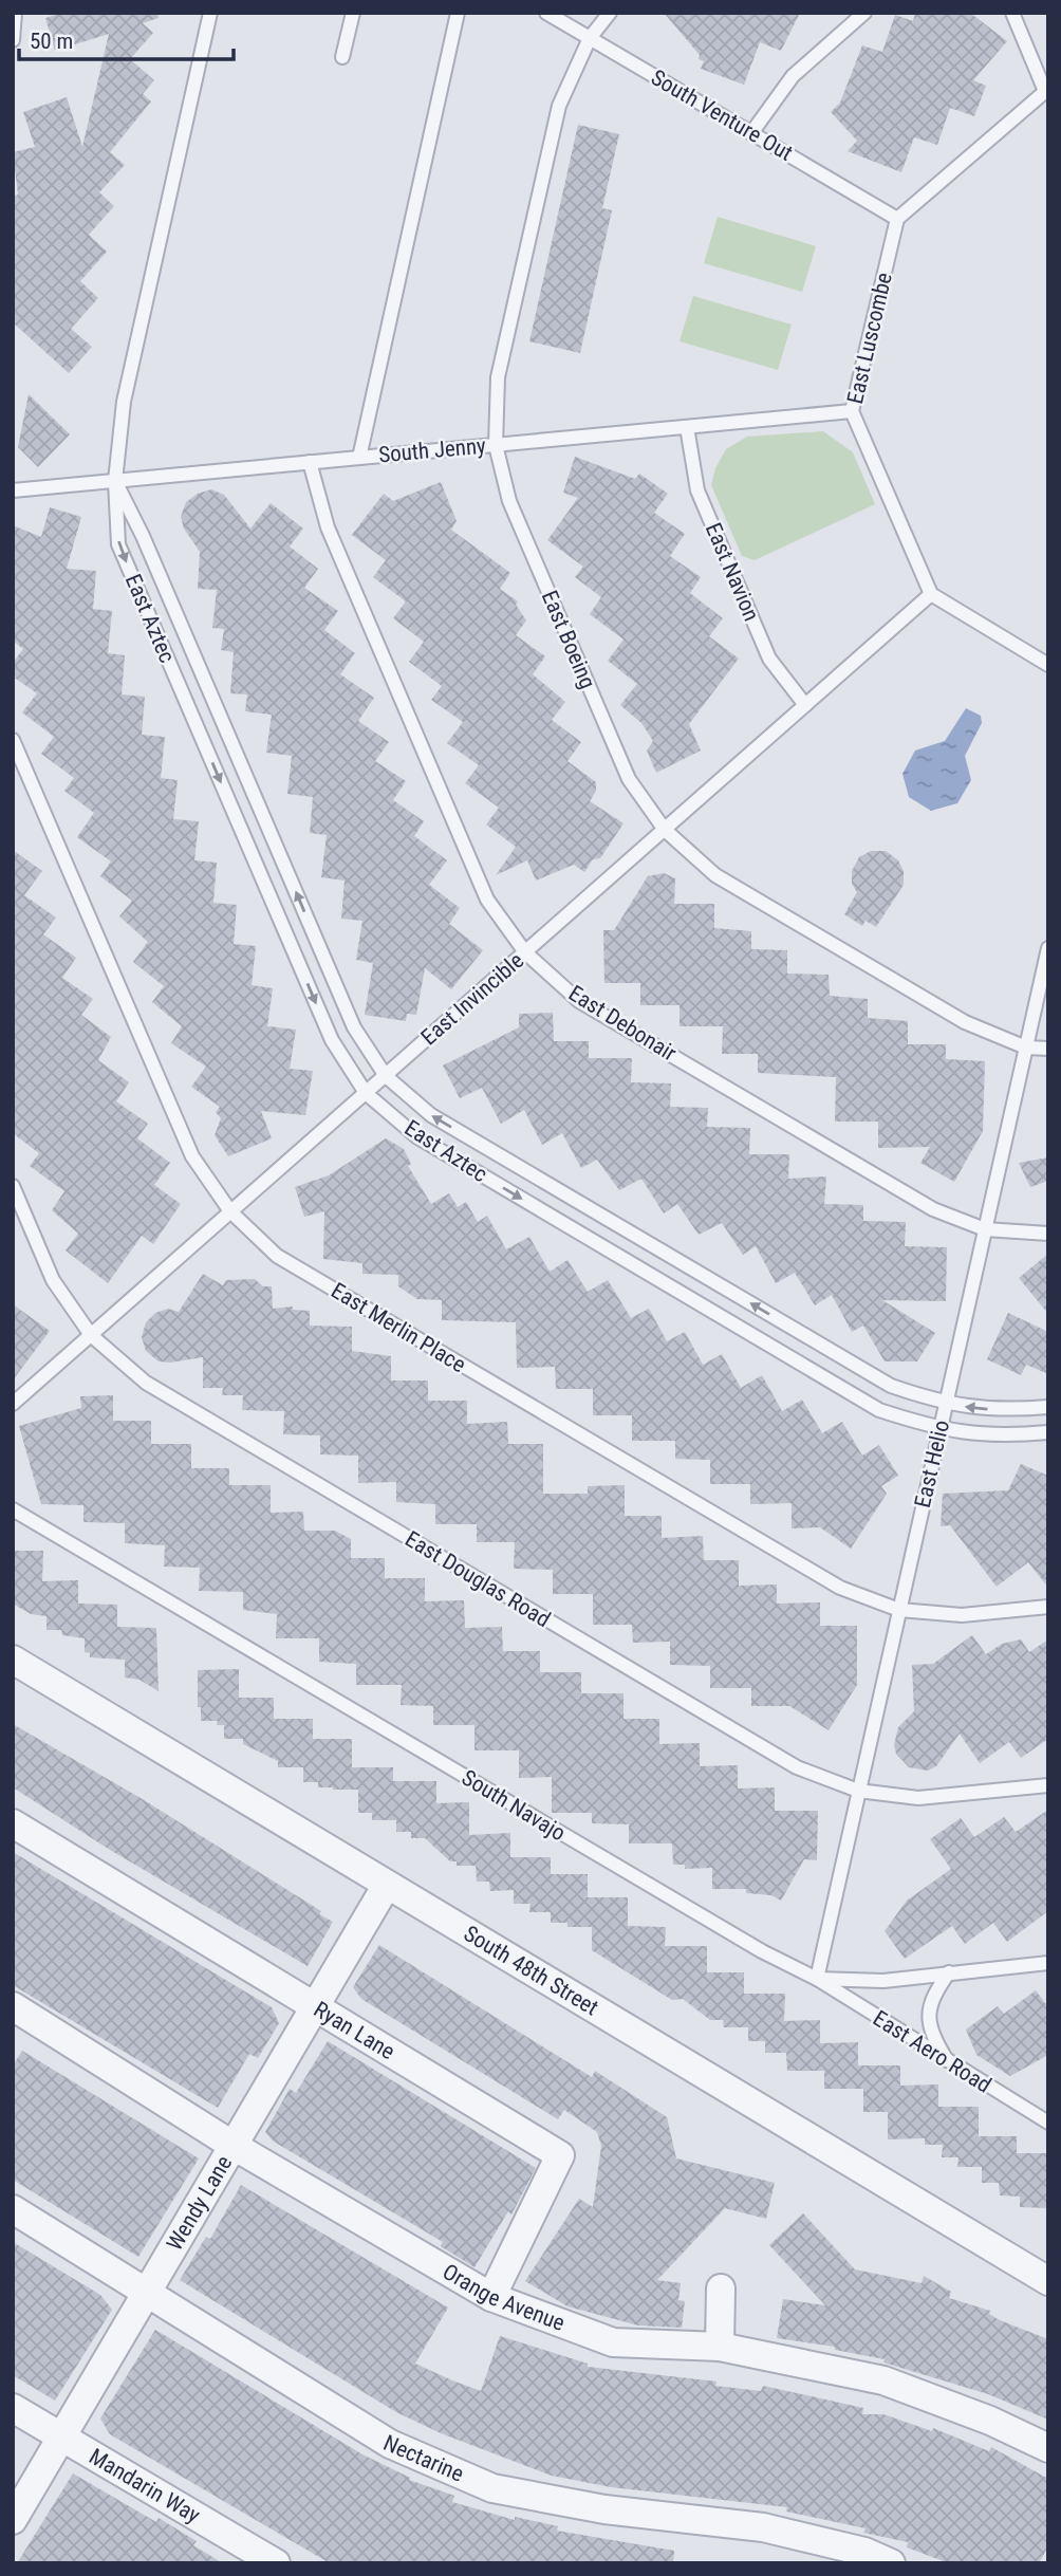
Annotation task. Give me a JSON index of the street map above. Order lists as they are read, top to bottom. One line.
{"streets":{"street":["South 48th Street","Ryan Lane","Wendy Lane","Orange Avenue","Nectarine","Mandarin Way"],"lane":["South Venture Out","East Luscombe","South Jenny","East Navion","East Aztec","East Boeing","East Invincible","East Debonair","East Merlin Place","East Helio","East Douglas Road","South Navajo","East Aero Road"]},"crossings":[["South Venture Out","East Luscombe"],["South Venture Out","East Boeing"],["East Luscombe","South Jenny"],["East Luscombe","East Invincible"],["South Jenny","East Navion"],["South Jenny","East Aztec"],["South Jenny","East Boeing"],["South Jenny","East Debonair"],["East Navion","East Invincible"],["East Aztec","East Invincible"],["East Aztec","East Helio"],["East Boeing","East Invincible"],["East Boeing","East Helio"],["East Invincible","East Debonair"],["East Invincible","East Merlin Place"],["East Invincible","East Douglas Road"],["East Debonair","East Helio"],["East Merlin Place","East Helio"],["East Helio","East Douglas Road"],["East Helio","South Navajo"],["East Helio","East Aero Road"],["South Navajo","East Aero Road"],["South 48th Street","Wendy Lane"],["Ryan Lane","Wendy Lane"],["Ryan Lane","Orange Avenue"],["Wendy Lane","Orange Avenue"],["Wendy Lane","Nectarine"],["Wendy Lane","Mandarin Way"]],"scale_bar":"50 m"}
